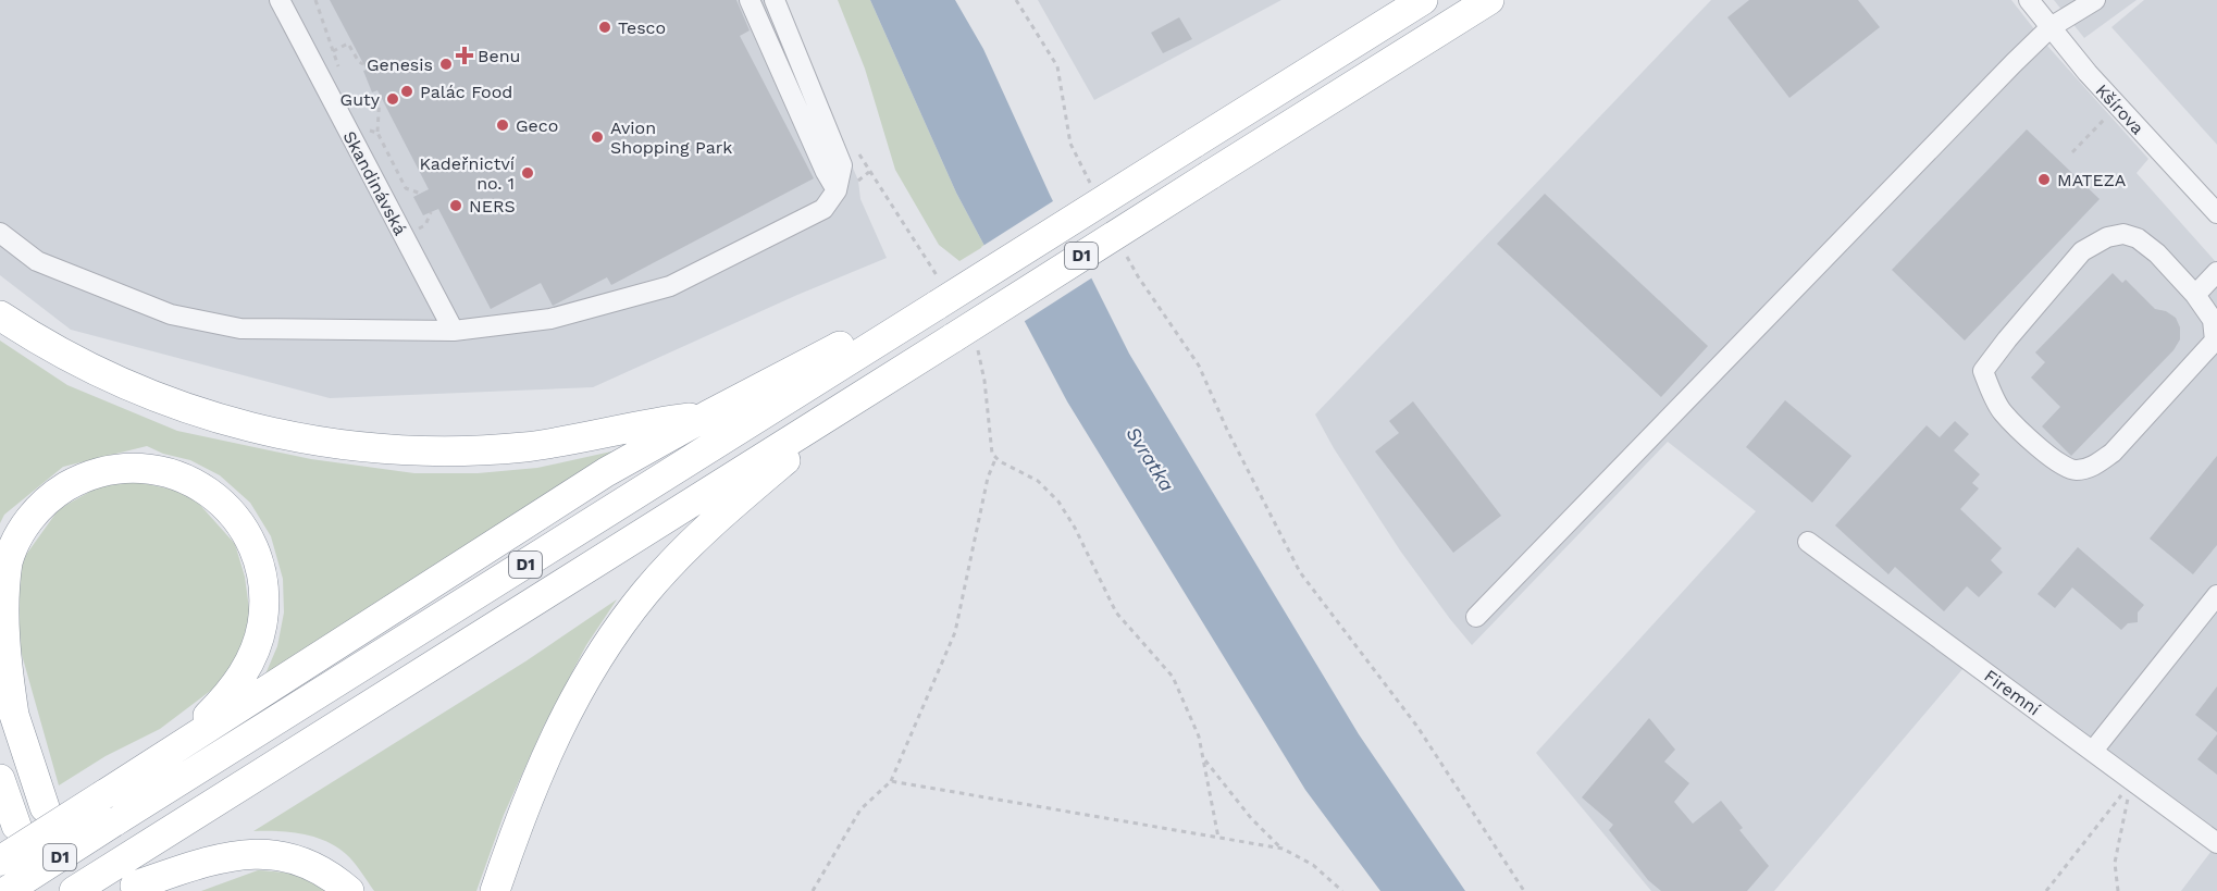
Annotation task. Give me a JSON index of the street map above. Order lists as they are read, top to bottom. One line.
{"streets":{"highway":["D1"],"street":["Kšírova","Skandinávská","Firemní"]},"water":["Svratka"],"places":{"other":["Tesco","Genesis","Palác Food","Guty","Geco","Avion Shopping Park","Kadeřnictví no. 1","MATEZA","NERS"],"health":["Benu"]}}
